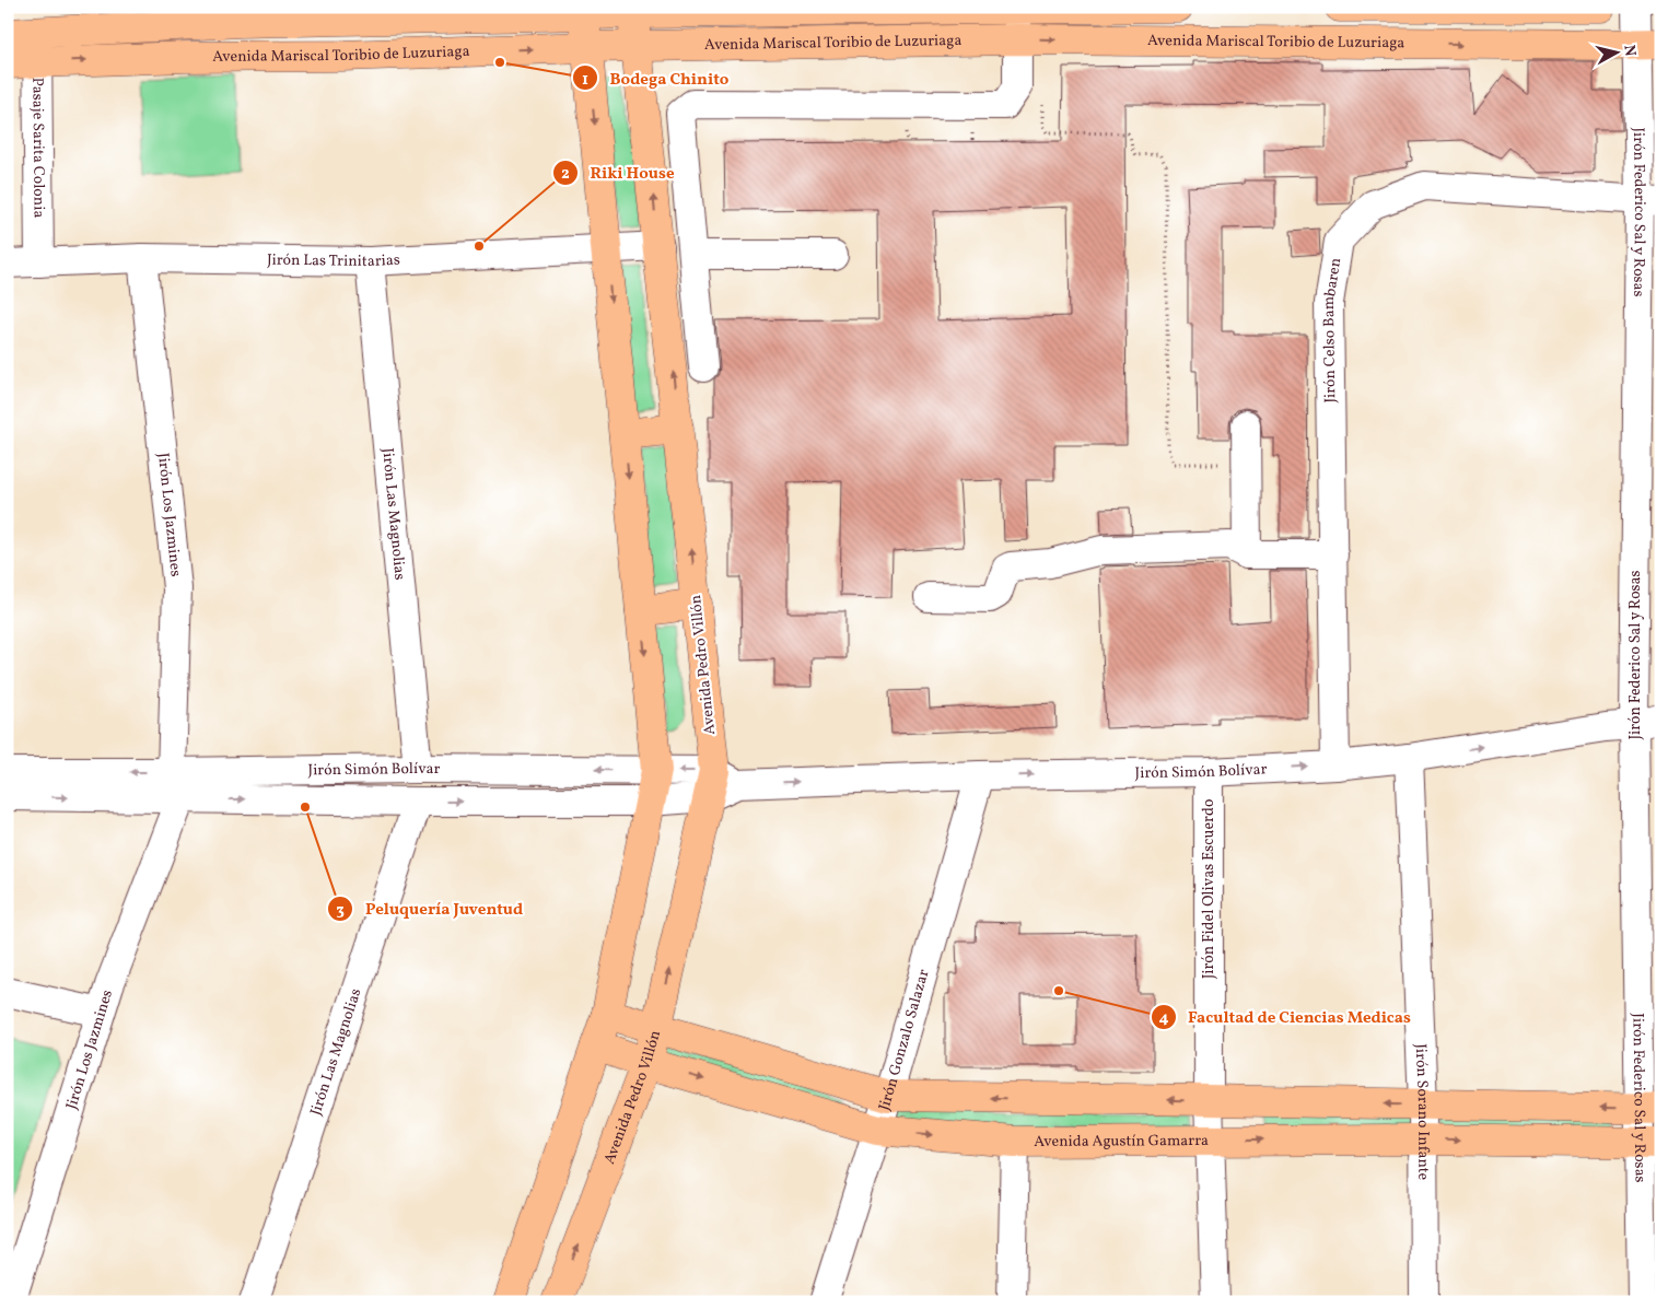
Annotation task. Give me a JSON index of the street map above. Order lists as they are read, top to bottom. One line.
{"streets":{"main road":["Avenida Mariscal Toribio de Luzuriaga","Avenida Pedro Villón","Avenida Agustín Gamarra"],"street":["Pasaje Sarita Colonia","Jirón Federico Sal y Rosas","Jirón Las Trinitarias","Jirón Celso Bambaren","Jirón Los Jazmines","Jirón Las Magnolias","Jirón Simón Bolívar","Jirón Fidel Olivas Escuerdo","Jirón Gonzalo Salazar","Jirón Sorano Infante"]},"crossings":[["Avenida Mariscal Toribio de Luzuriaga","Pasaje Sarita Colonia"],["Avenida Mariscal Toribio de Luzuriaga","Jirón Federico Sal y Rosas"],["Avenida Mariscal Toribio de Luzuriaga","Avenida Pedro Villón"],["Pasaje Sarita Colonia","Jirón Las Trinitarias"],["Jirón Federico Sal y Rosas","Jirón Celso Bambaren"],["Jirón Federico Sal y Rosas","Jirón Simón Bolívar"],["Jirón Federico Sal y Rosas","Avenida Agustín Gamarra"],["Jirón Las Trinitarias","Jirón Los Jazmines"],["Jirón Las Trinitarias","Jirón Las Magnolias"],["Jirón Las Trinitarias","Avenida Pedro Villón"],["Jirón Celso Bambaren","Jirón Simón Bolívar"],["Jirón Los Jazmines","Jirón Simón Bolívar"],["Jirón Las Magnolias","Jirón Simón Bolívar"],["Avenida Pedro Villón","Jirón Simón Bolívar"],["Avenida Pedro Villón","Avenida Agustín Gamarra"],["Jirón Simón Bolívar","Jirón Fidel Olivas Escuerdo"],["Jirón Simón Bolívar","Jirón Gonzalo Salazar"],["Jirón Simón Bolívar","Jirón Sorano Infante"],["Jirón Fidel Olivas Escuerdo","Avenida Agustín Gamarra"],["Jirón Gonzalo Salazar","Avenida Agustín Gamarra"],["Jirón Sorano Infante","Avenida Agustín Gamarra"]],"places":["Bodega Chinito","Riki House","Peluquería Juventud","Facultad de Ciencias Medicas"],"north":"right"}
